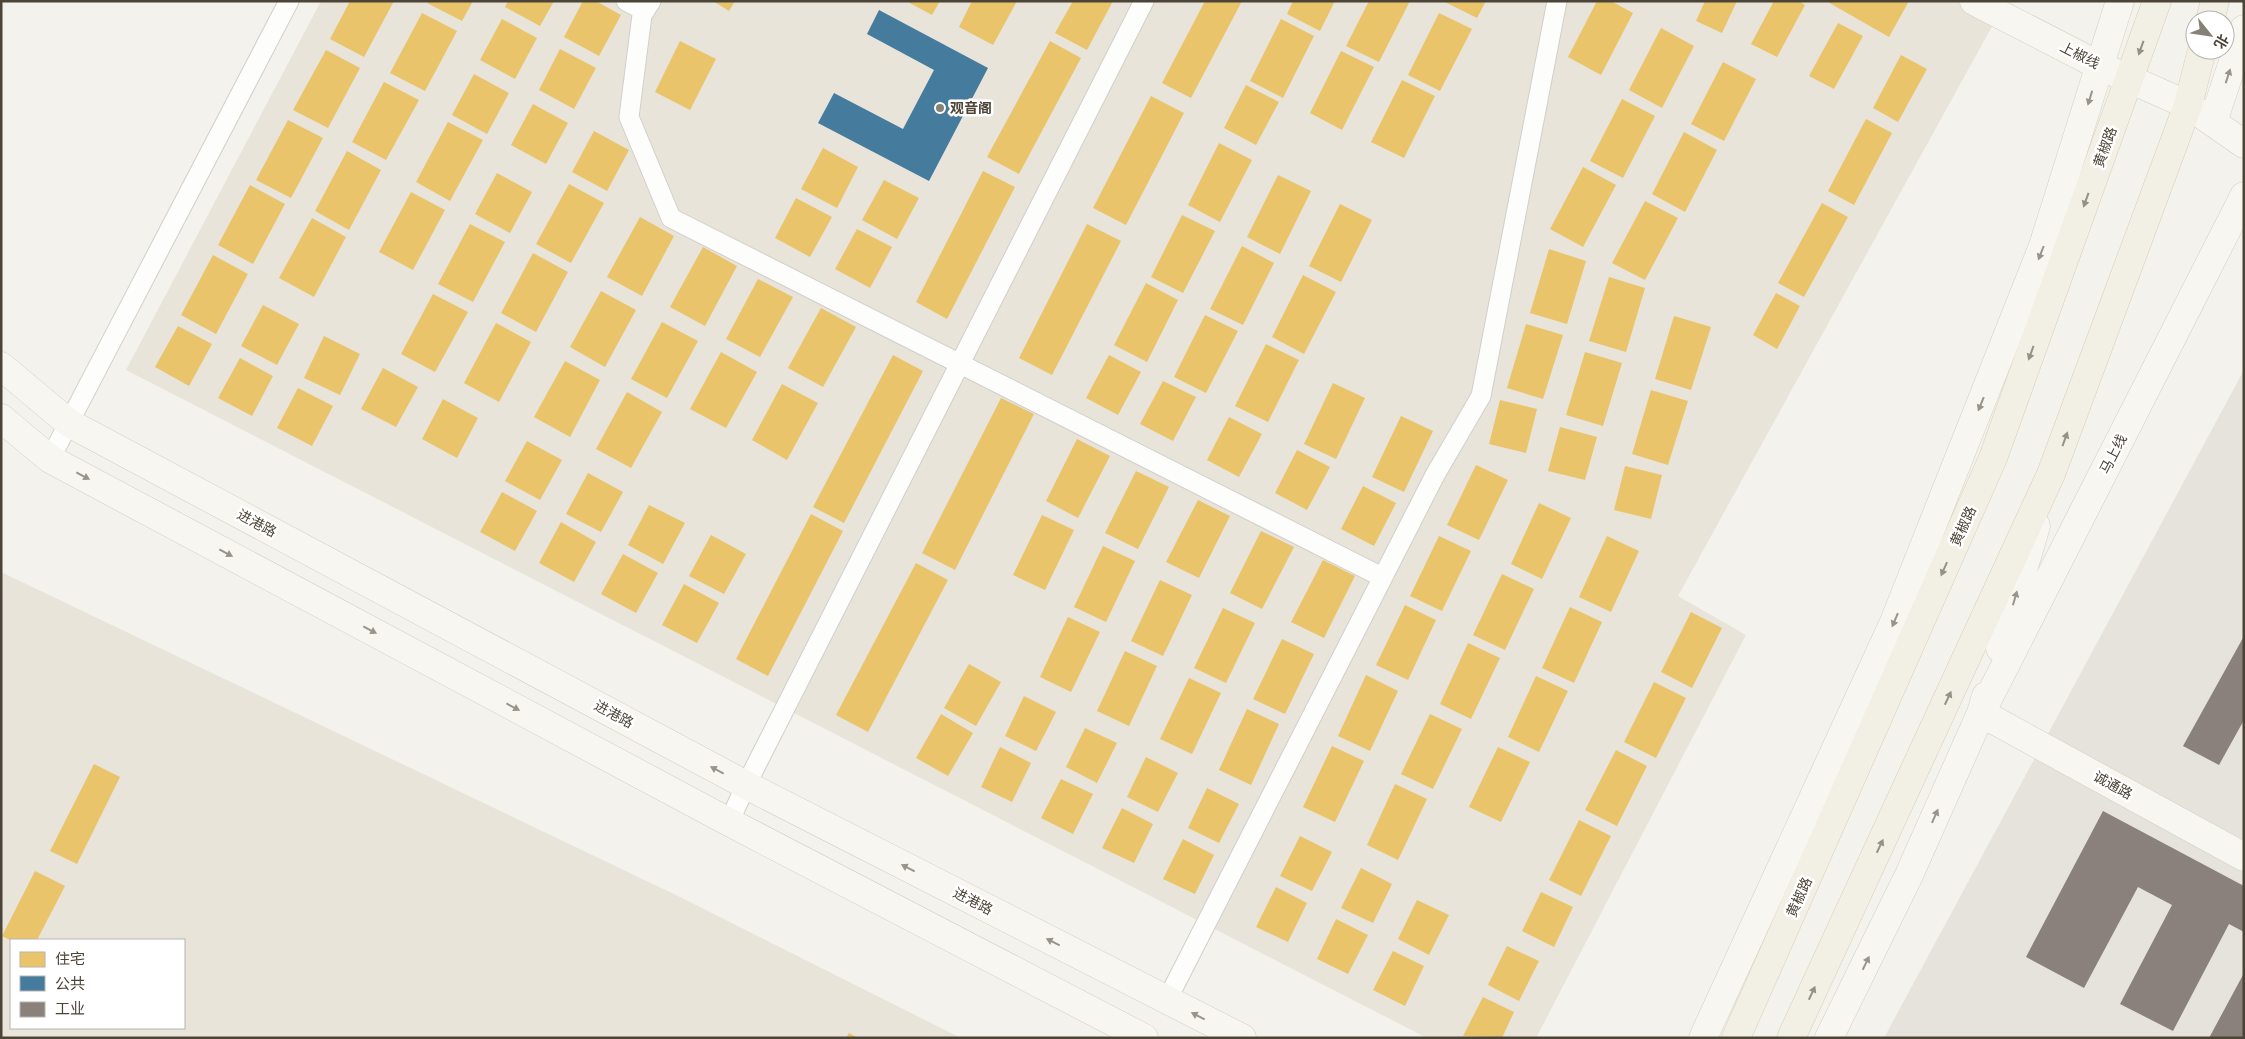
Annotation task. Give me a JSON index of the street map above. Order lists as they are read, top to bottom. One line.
{"streets":{"main road":["上椒线","黄椒路","马上线","进港路","诚通路"]},"crossings":[["上椒线","黄椒路"],["马上线","诚通路"]],"places":["观音阁"],"legend":["住宅","公共","工业"],"north":"bottom right"}
